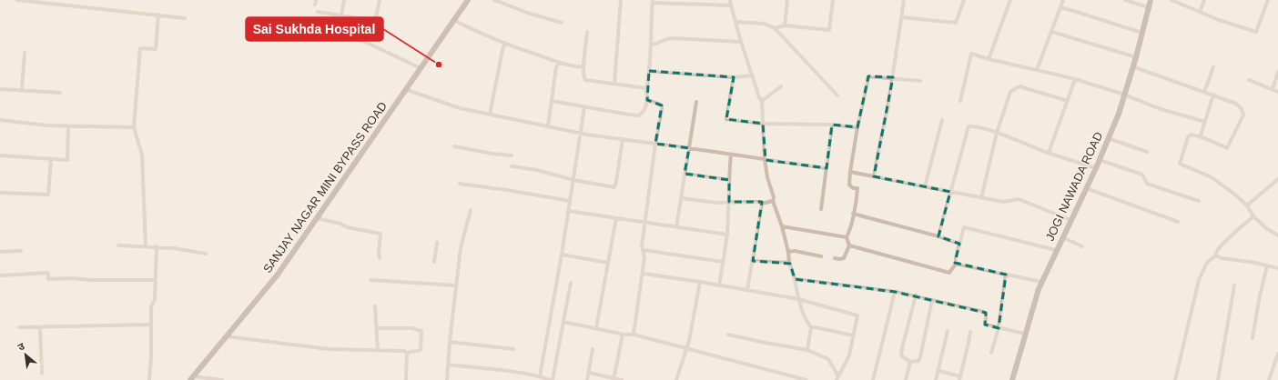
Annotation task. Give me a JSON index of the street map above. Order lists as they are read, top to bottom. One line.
{"streets":{"street":["JOGI NAWADA ROAD","SANJAY NAGAR MINI BYPASS ROAD"]},"places":["Sai Sukhda Hospital"],"north":"top left"}
